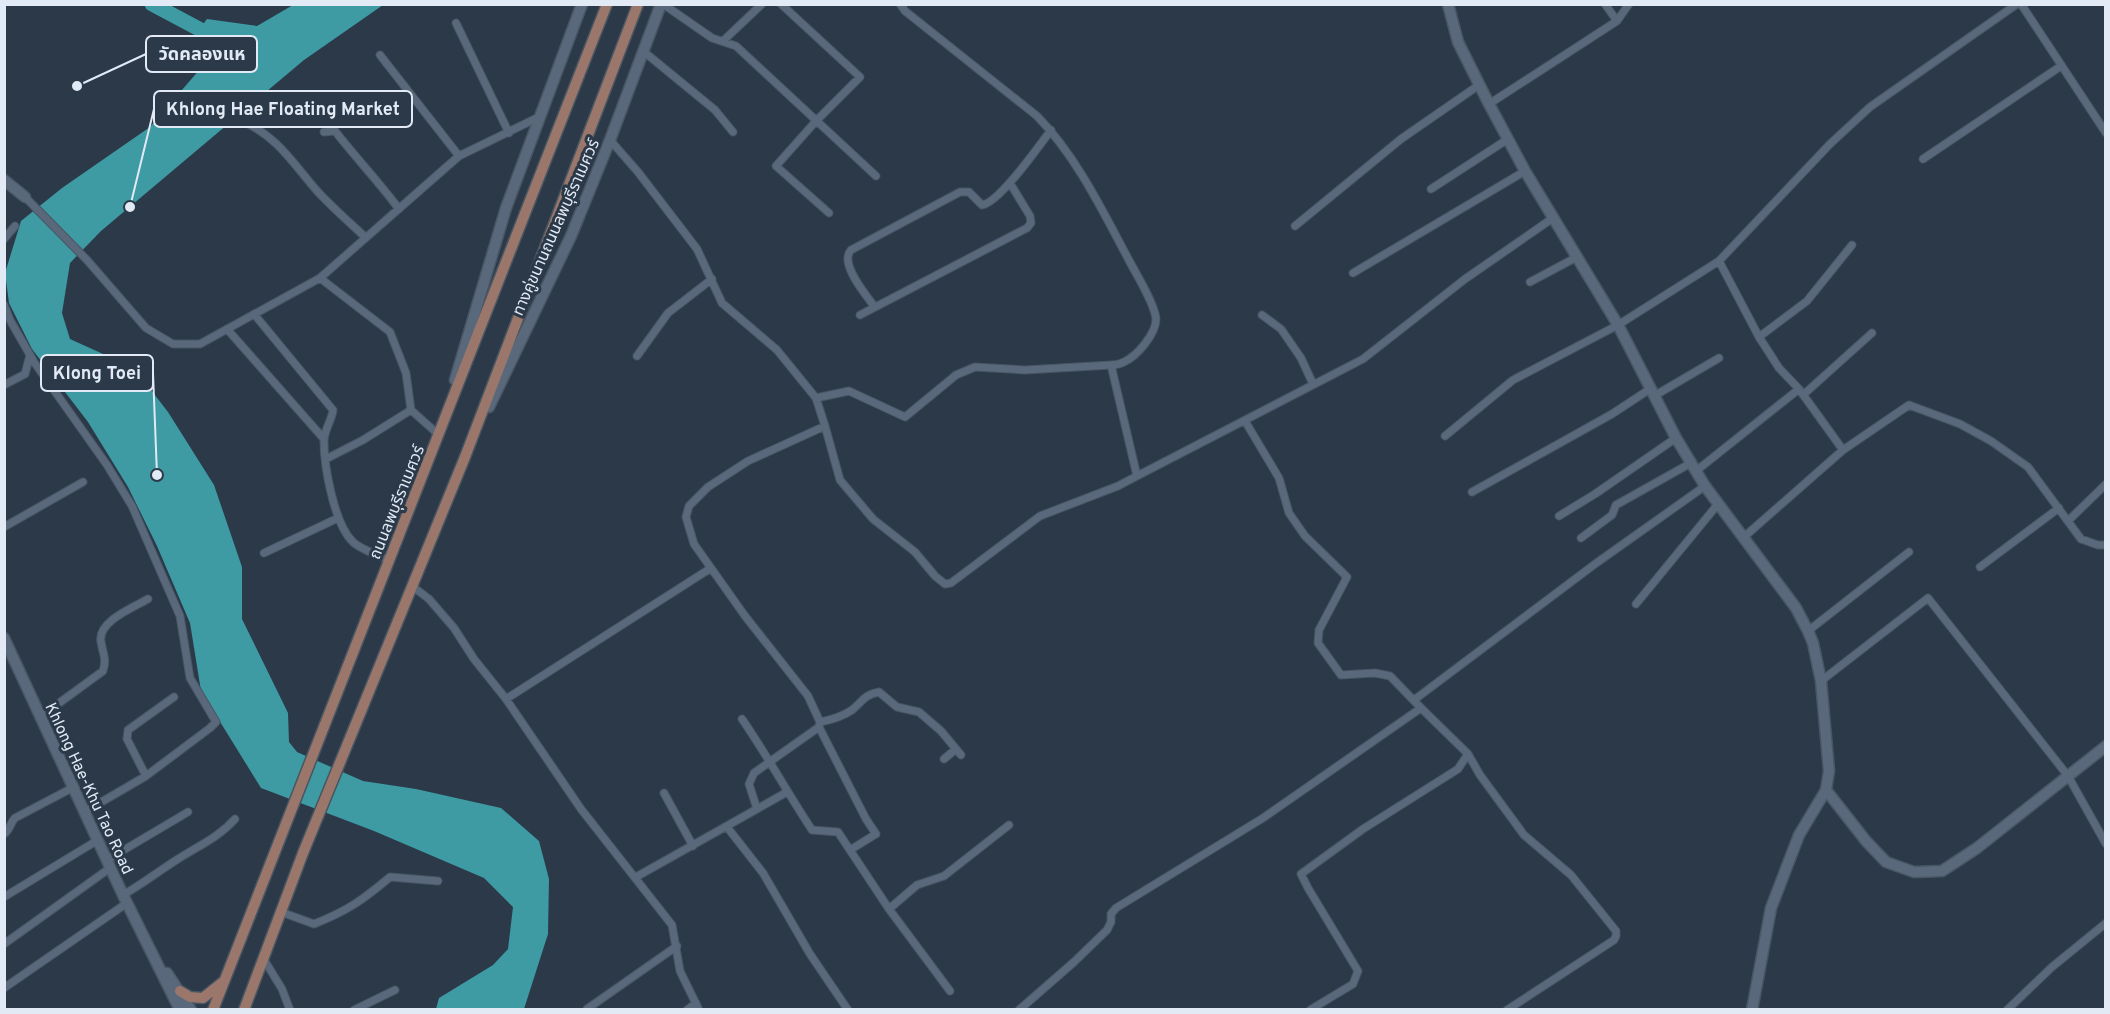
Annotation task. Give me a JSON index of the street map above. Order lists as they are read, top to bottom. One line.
{"streets":{"main road":["ถนนลพบุรีราเมศวร์"],"street":["ทางคู่ขนานถนนลพบุรีราเมศวร์","Khlong Hae-Khu Tao Road"]},"places":["วัดคลองแห","Khlong Hae Floating Market","Klong Toei"]}
